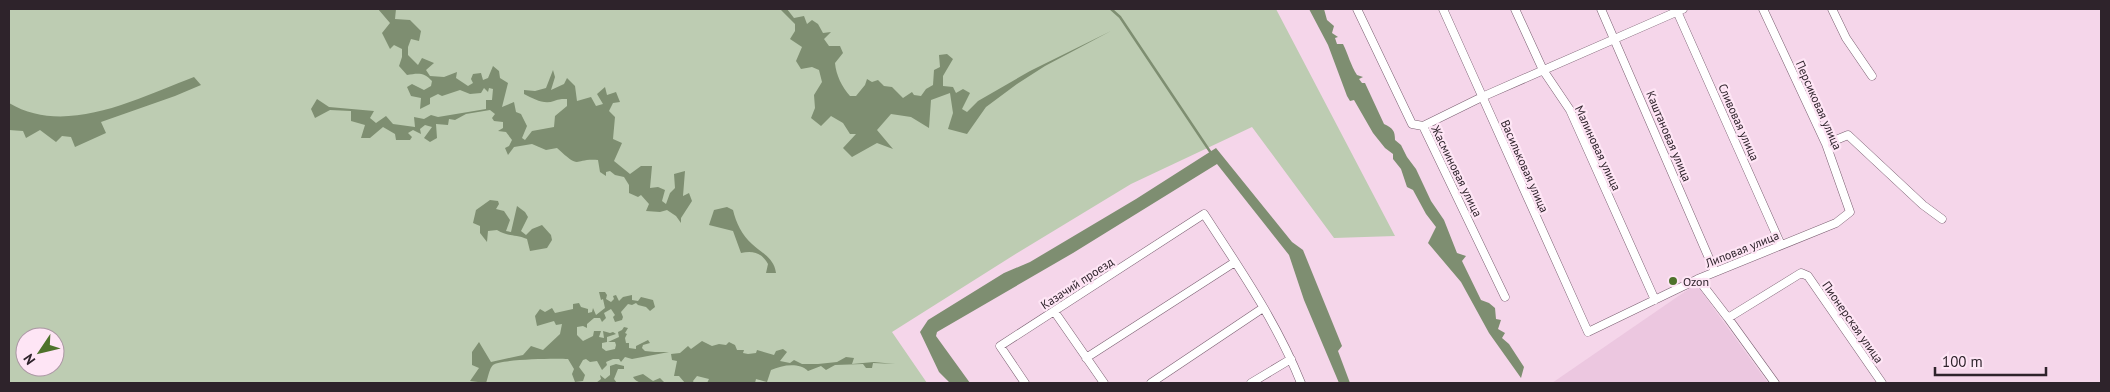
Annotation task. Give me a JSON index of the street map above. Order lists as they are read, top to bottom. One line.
{"streets":{"street":["Персиковая улица","Сливовая улица","Каштановая улица","Малиновая улица","Васильковая улица","Жасминовая улица","Липовая улица","Казачий проезд","Пионерская улица"]},"crossings":[["Персиковая улица","Липовая улица"],["Сливовая улица","Липовая улица"],["Каштановая улица","Липовая улица"],["Малиновая улица","Липовая улица"],["Васильковая улица","Липовая улица"]],"places":["Ozon"],"scale_bar":"100 m","north":"bottom left"}
